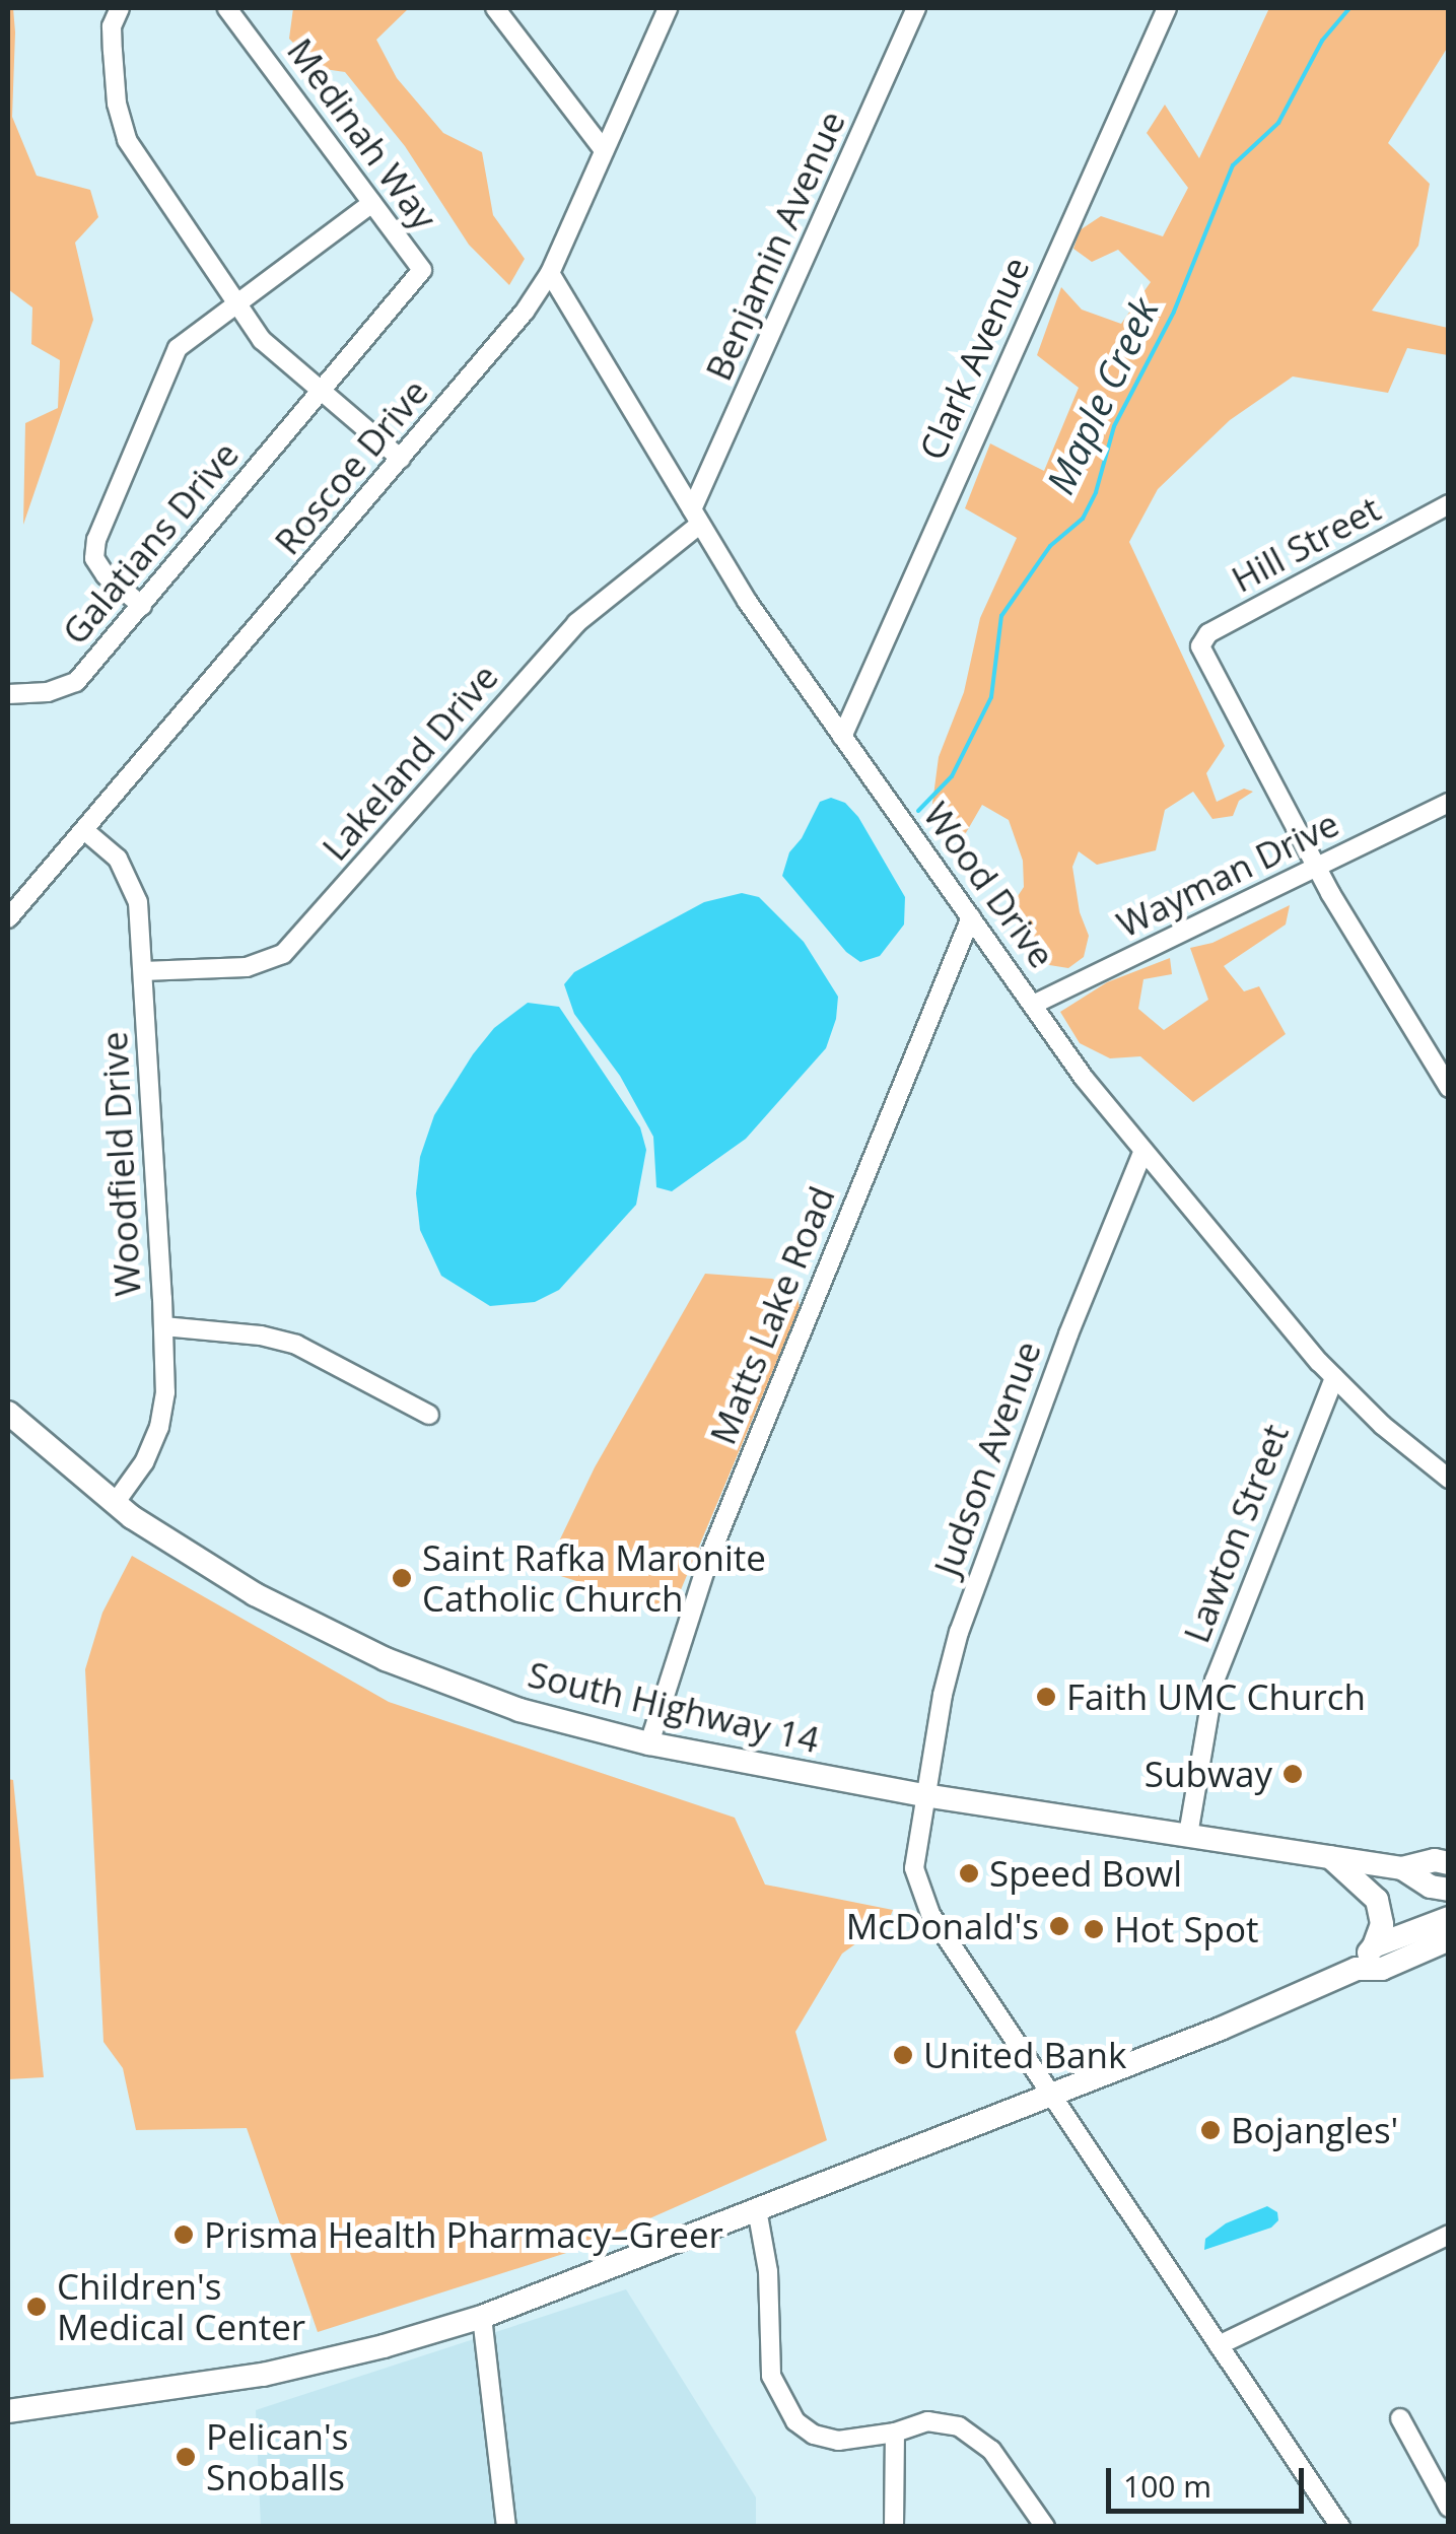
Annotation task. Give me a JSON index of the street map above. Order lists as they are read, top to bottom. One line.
{"streets":{"main road":["South Highway 14"],"street":["Medinah Way","Benjamin Avenue","Clark Avenue","Roscoe Drive","Galatians Drive","Hill Street","Lakeland Drive","Wayman Drive","Wood Drive","Woodfield Drive","Matts Lake Road","Judson Avenue","Lawton Street"]},"crossings":[["Medinah Way","Galatians Drive"],["Benjamin Avenue","Lakeland Drive"],["Benjamin Avenue","Wood Drive"],["Clark Avenue","Wood Drive"],["Roscoe Drive","Wood Drive"],["Roscoe Drive","Woodfield Drive"],["Hill Street","Wayman Drive"],["Lakeland Drive","Wood Drive"],["Lakeland Drive","Woodfield Drive"],["Wayman Drive","Wood Drive"],["Wood Drive","Matts Lake Road"],["Wood Drive","Judson Avenue"],["Wood Drive","Lawton Street"],["Woodfield Drive","South Highway 14"],["Matts Lake Road","South Highway 14"],["Judson Avenue","South Highway 14"],["Lawton Street","South Highway 14"]],"water":["Maple Creek"],"places":["Saint Rafka Maronite Catholic Church","Faith UMC Church","Subway","Speed Bowl","McDonald's","Hot Spot","United Bank","Bojangles'","Prisma Health Pharmacy–Greer","Children's Medical Center","Pelican's Snoballs"],"scale_bar":"100 m"}
